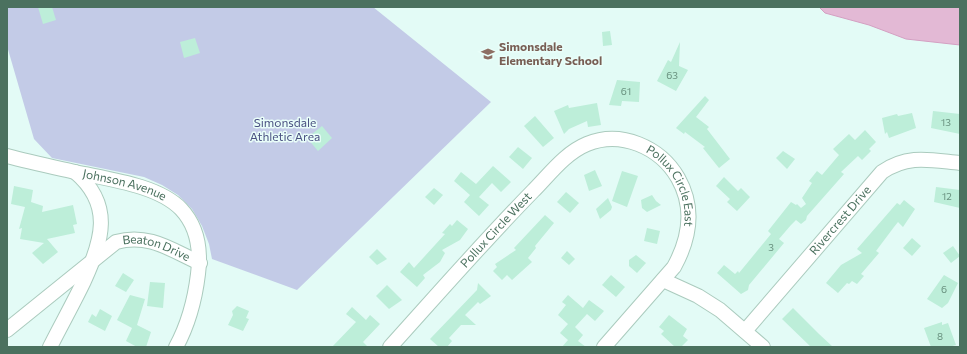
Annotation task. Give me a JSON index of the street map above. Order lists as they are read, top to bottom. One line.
{"streets":{"street":["Johnson Avenue","Pollux Circle East","Rivercrest Drive","Pollux Circle West","Beaton Drive"]},"crossings":[["Johnson Avenue","Beaton Drive"],["Pollux Circle East","Pollux Circle West"]],"parks":["Simonsdale Athletic Area"],"places":{"school or university":["Simonsdale Elementary School"]},"house_numbers":["63","61","13","12","3","6","8"]}
